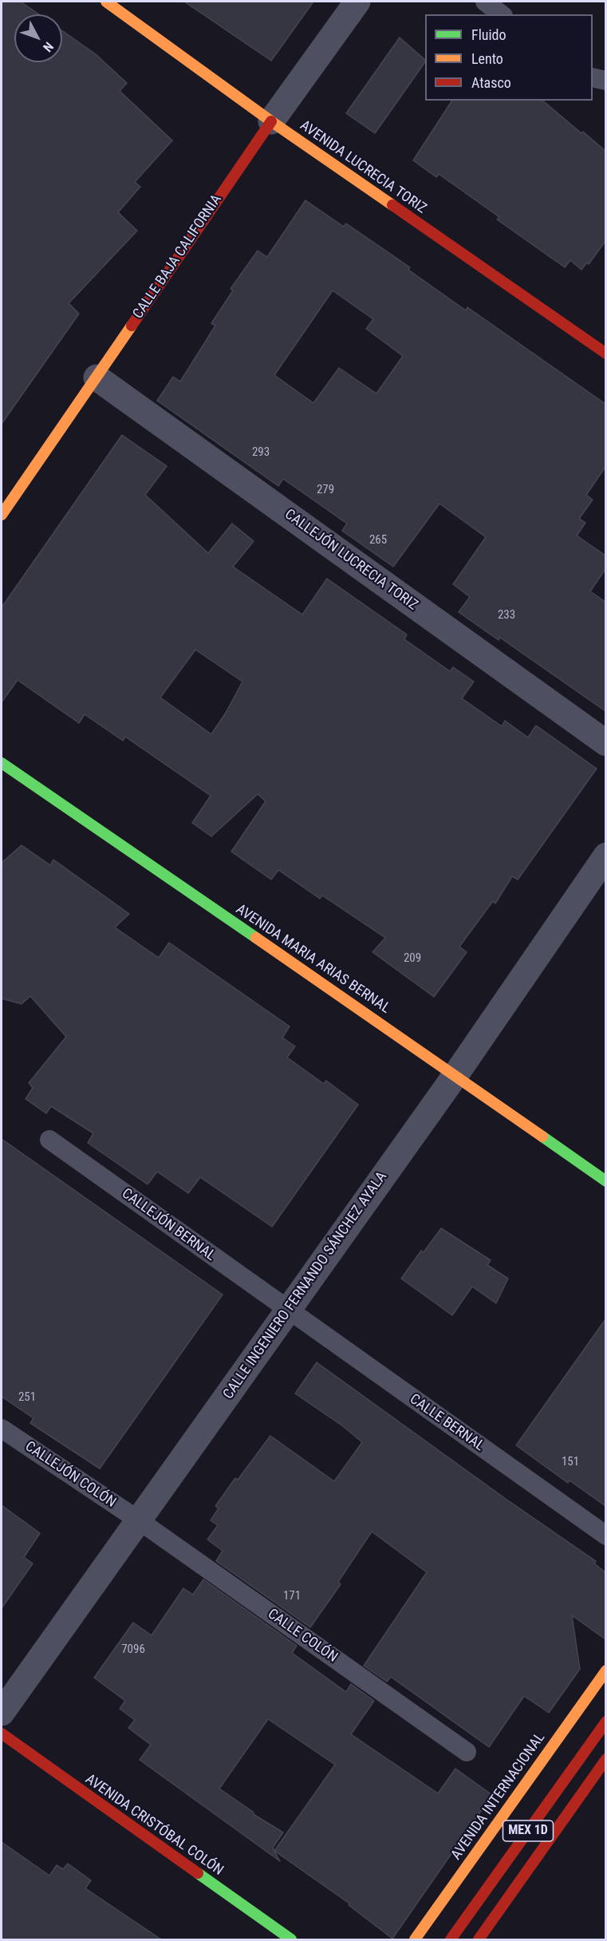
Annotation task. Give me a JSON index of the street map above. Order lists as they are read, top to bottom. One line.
{"streets":{"main road":["AVENIDA LUCRECIA TORIZ","CALLE BAJA CALIFORNIA","AVENIDA MARIA ARIAS BERNAL","AVENIDA INTERNACIONAL","AVENIDA CRISTÓBAL COLÓN","MEX 1D"],"street":["CALLEJÓN LUCRECIA TORIZ","CALLE INGENIERO FERNANDO SÁNCHEZ AYALA"],"lane":["CALLEJÓN BERNAL","CALLE BERNAL","CALLEJÓN COLÓN","CALLE COLÓN"]},"crossings":[["AVENIDA LUCRECIA TORIZ","CALLE BAJA CALIFORNIA"],["CALLE BAJA CALIFORNIA","CALLEJÓN LUCRECIA TORIZ"],["AVENIDA MARIA ARIAS BERNAL","CALLE INGENIERO FERNANDO SÁNCHEZ AYALA"],["CALLEJÓN BERNAL","CALLE INGENIERO FERNANDO SÁNCHEZ AYALA"],["CALLEJÓN BERNAL","CALLE BERNAL"],["CALLE INGENIERO FERNANDO SÁNCHEZ AYALA","CALLE BERNAL"],["CALLE INGENIERO FERNANDO SÁNCHEZ AYALA","CALLEJÓN COLÓN"],["CALLE INGENIERO FERNANDO SÁNCHEZ AYALA","CALLE COLÓN"],["CALLEJÓN COLÓN","CALLE COLÓN"]],"house_numbers":["293","279","265","233","209","251","151","171","7096"],"legend":["Fluido","Lento","Atasco"],"north":"bottom right"}
